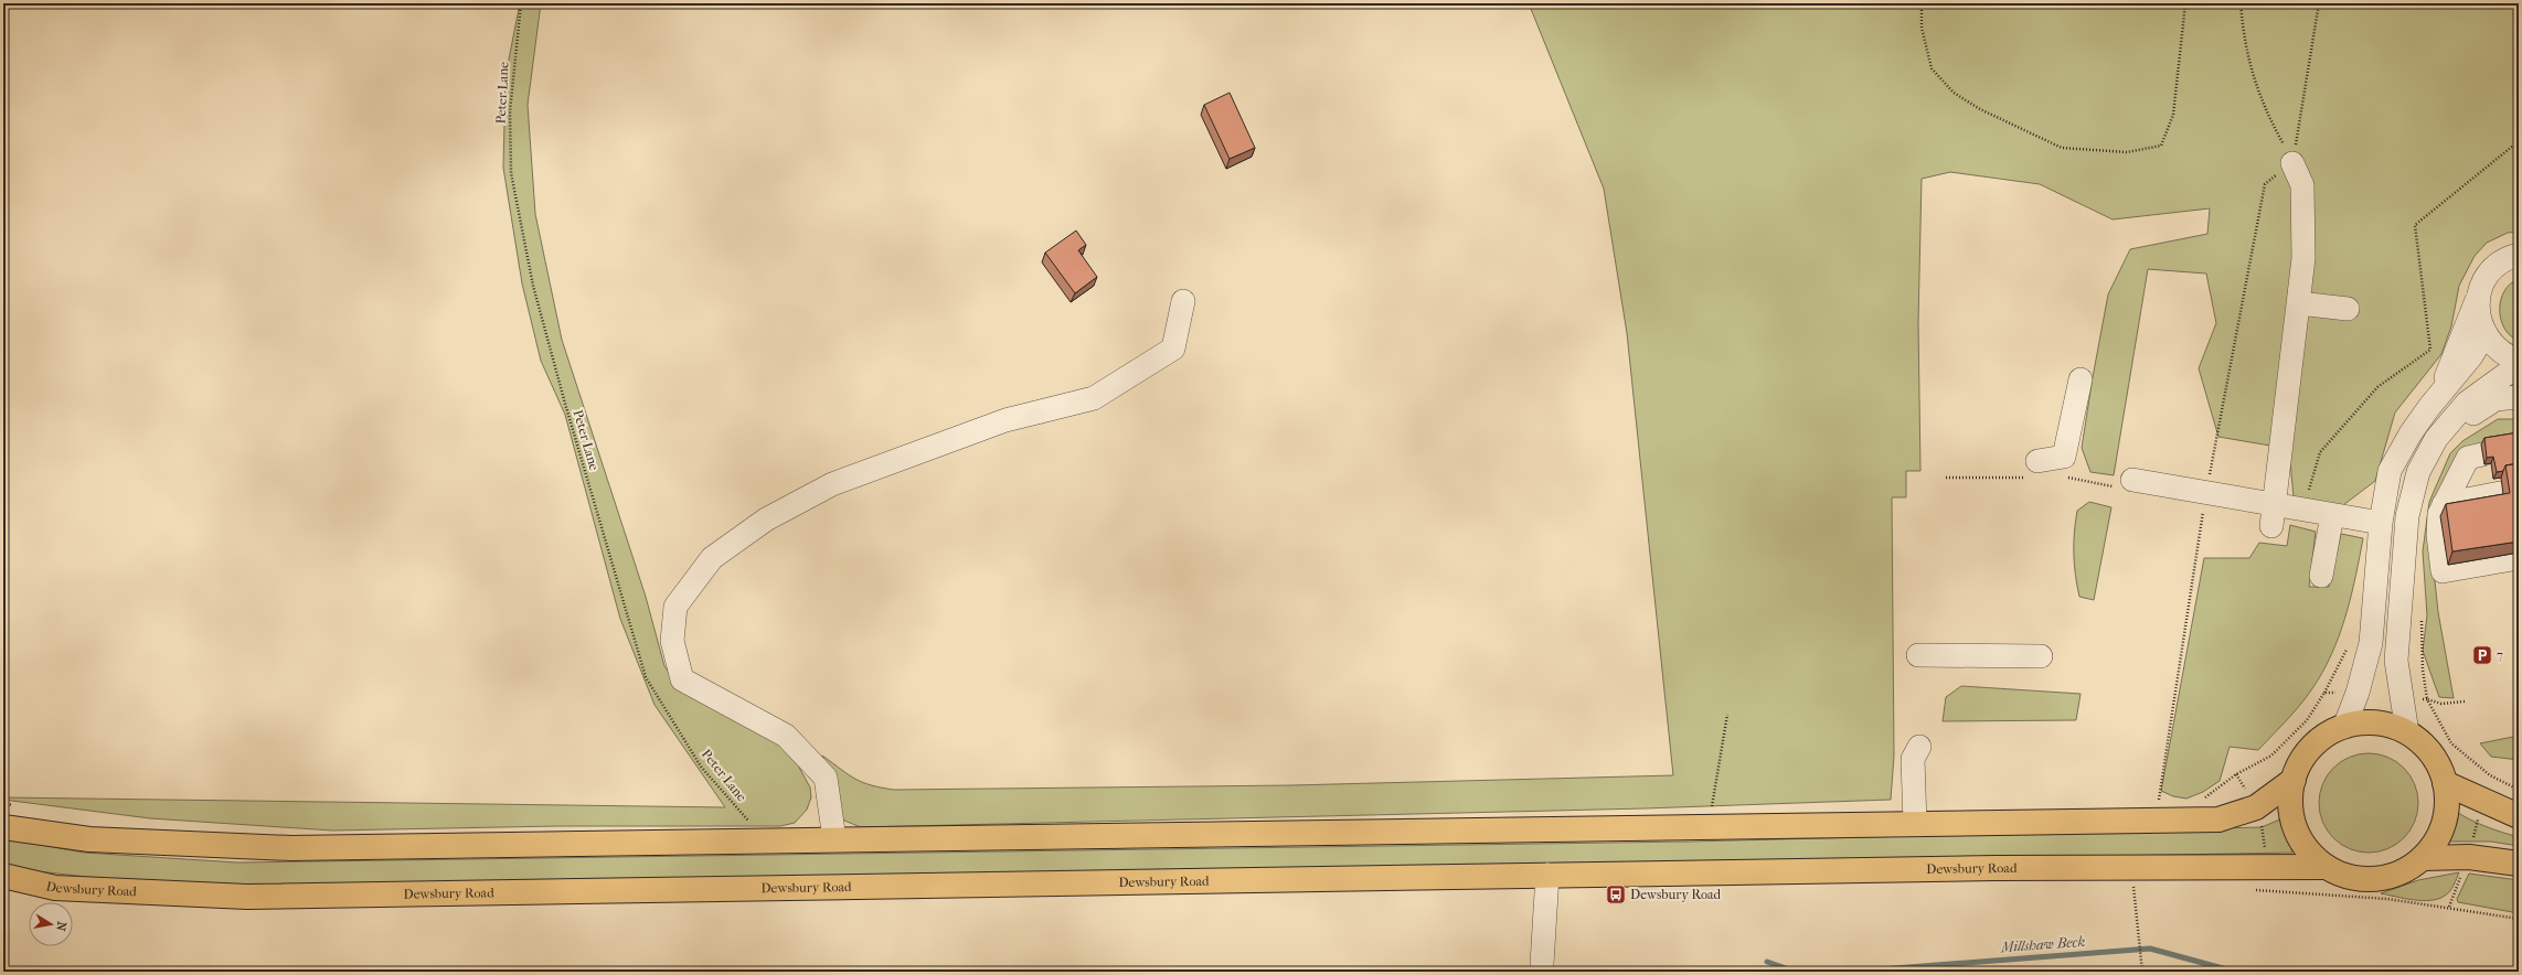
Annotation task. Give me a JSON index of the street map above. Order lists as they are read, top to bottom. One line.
{"streets":{"highway":["Dewsbury Road"],"path":["Peter Lane"]},"crossings":[["Peter Lane","Dewsbury Road"]],"water":["Millshaw Beck"],"places":{"parking":["7"],"bus stop":["Dewsbury Road"]},"north":"right"}
